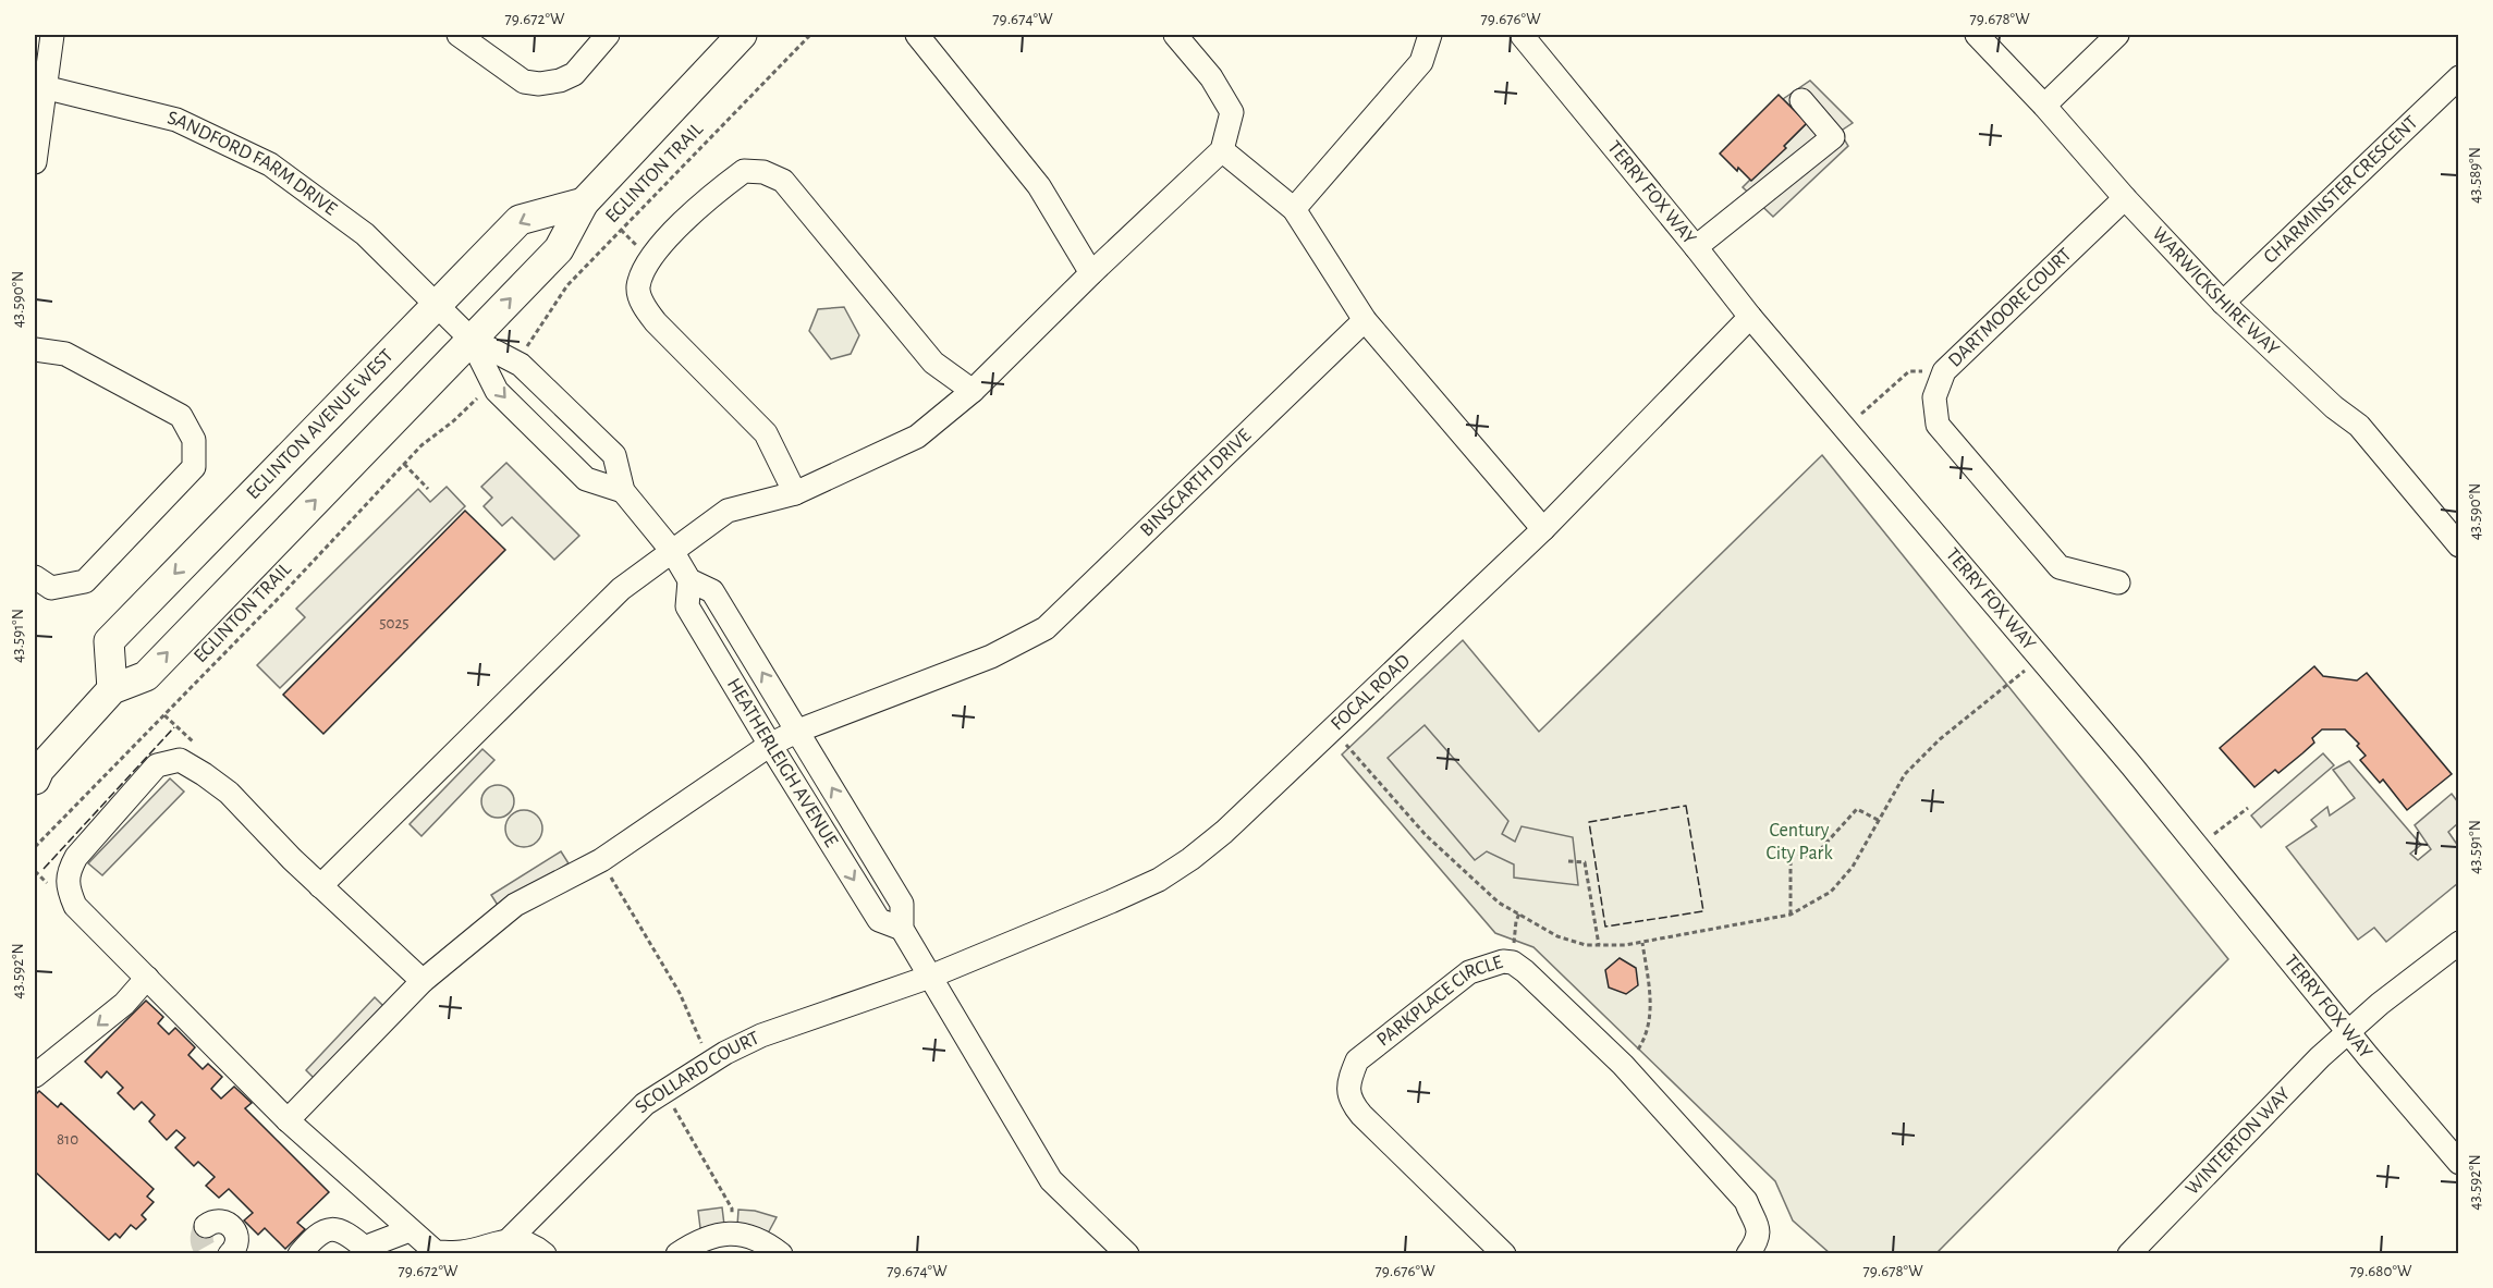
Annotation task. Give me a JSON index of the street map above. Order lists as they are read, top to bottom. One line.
{"streets":{"main road":["EGLINTON AVENUE WEST"],"street":["SANDFORD FARM DRIVE","CHARMINSTER CRESCENT","TERRY FOX WAY","WARWICKSHIRE WAY","DARTMOORE COURT","BINSCARTH DRIVE","FOCAL ROAD","HEATHERLEIGH AVENUE","PARKPLACE CIRCLE","SCOLLARD COURT","WINTERTON WAY"],"path":["EGLINTON TRAIL"]},"crossings":[["SANDFORD FARM DRIVE","EGLINTON AVENUE WEST"],["SANDFORD FARM DRIVE","HEATHERLEIGH AVENUE"],["CHARMINSTER CRESCENT","WARWICKSHIRE WAY"],["TERRY FOX WAY","FOCAL ROAD"],["TERRY FOX WAY","WINTERTON WAY"],["WARWICKSHIRE WAY","DARTMOORE COURT"],["BINSCARTH DRIVE","HEATHERLEIGH AVENUE"],["FOCAL ROAD","HEATHERLEIGH AVENUE"],["FOCAL ROAD","SCOLLARD COURT"],["HEATHERLEIGH AVENUE","SCOLLARD COURT"]],"parks":["Century City Park"],"house_numbers":["5025","810"],"coordinates":["79.672°W","79.674°W","79.676°W","79.678°W","43.589°N","43.590°N","43.591°N","43.592°N","79.680°W"]}
